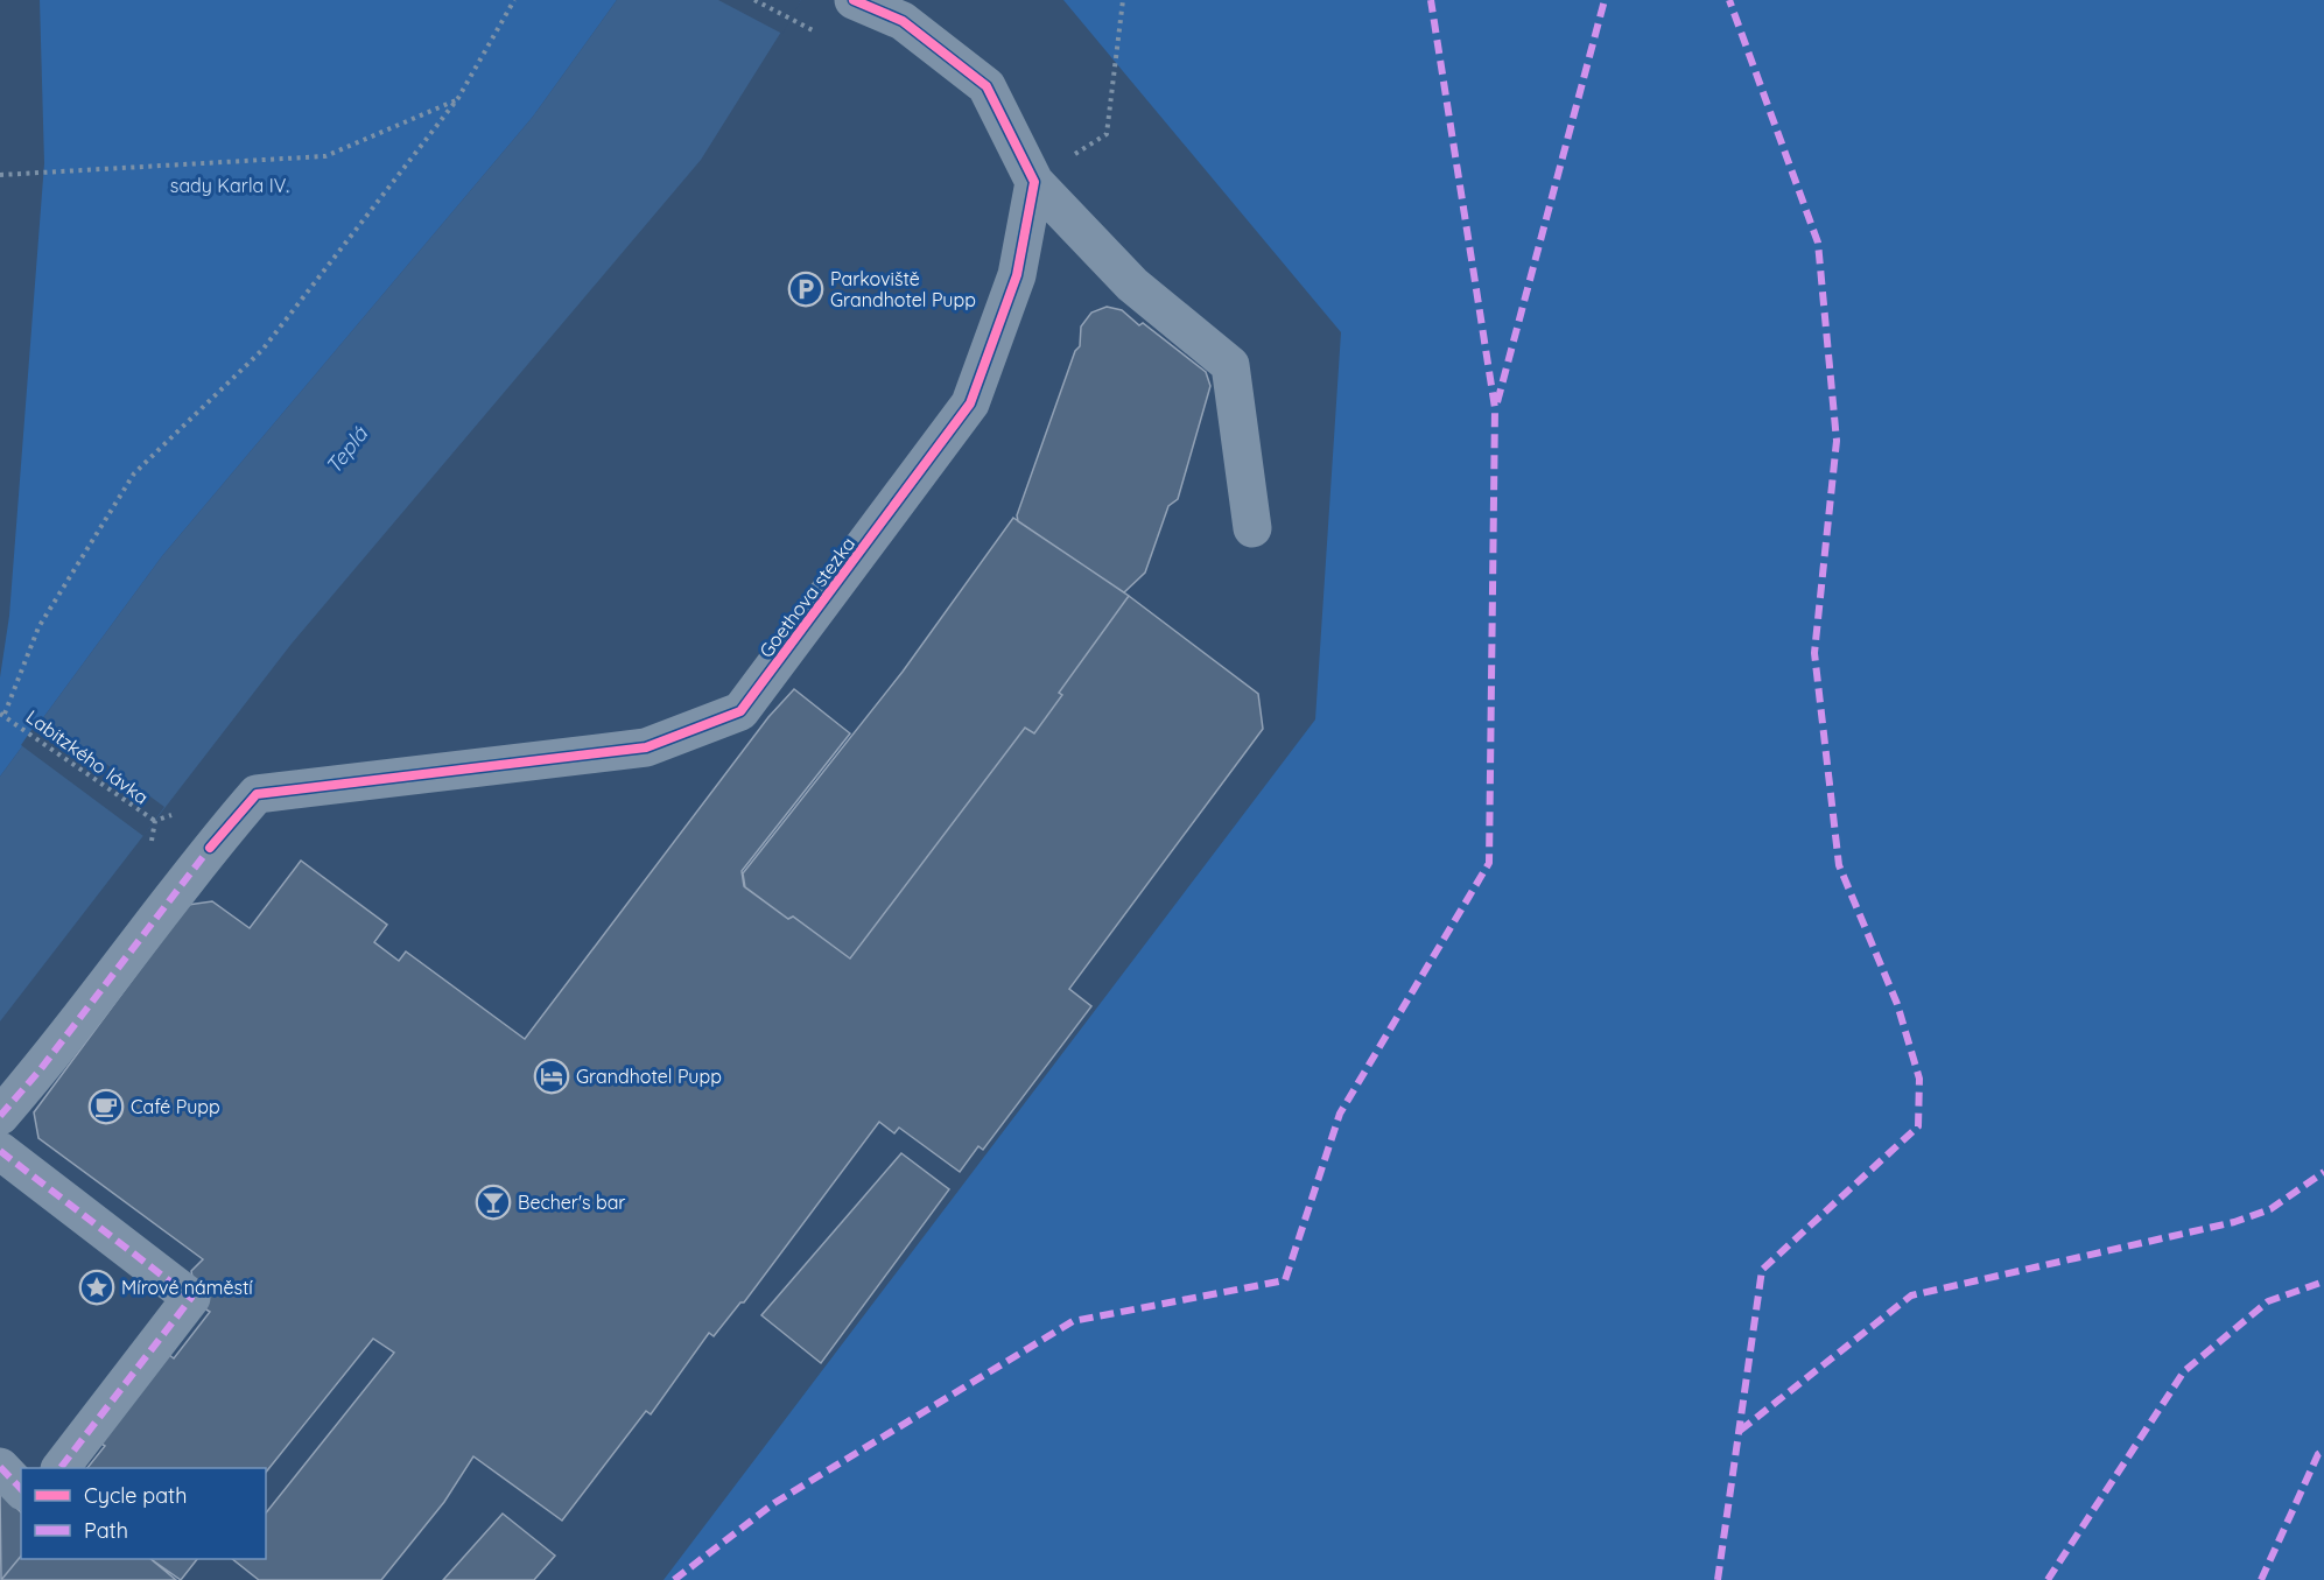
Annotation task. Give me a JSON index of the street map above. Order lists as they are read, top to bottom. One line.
{"streets":{"street":["Goethova stezka"],"path":["Labitzkého lávka"]},"water":["Teplá"],"parks":["sady Karla IV."],"places":{"parking":["Parkoviště Grandhotel Pupp"],"hotel":["Grandhotel Pupp"],"cafe":["Café Pupp"],"bar":["Becher's bar"],"place":["Mírové náměstí"]},"legend":["Cycle path","Path"]}
